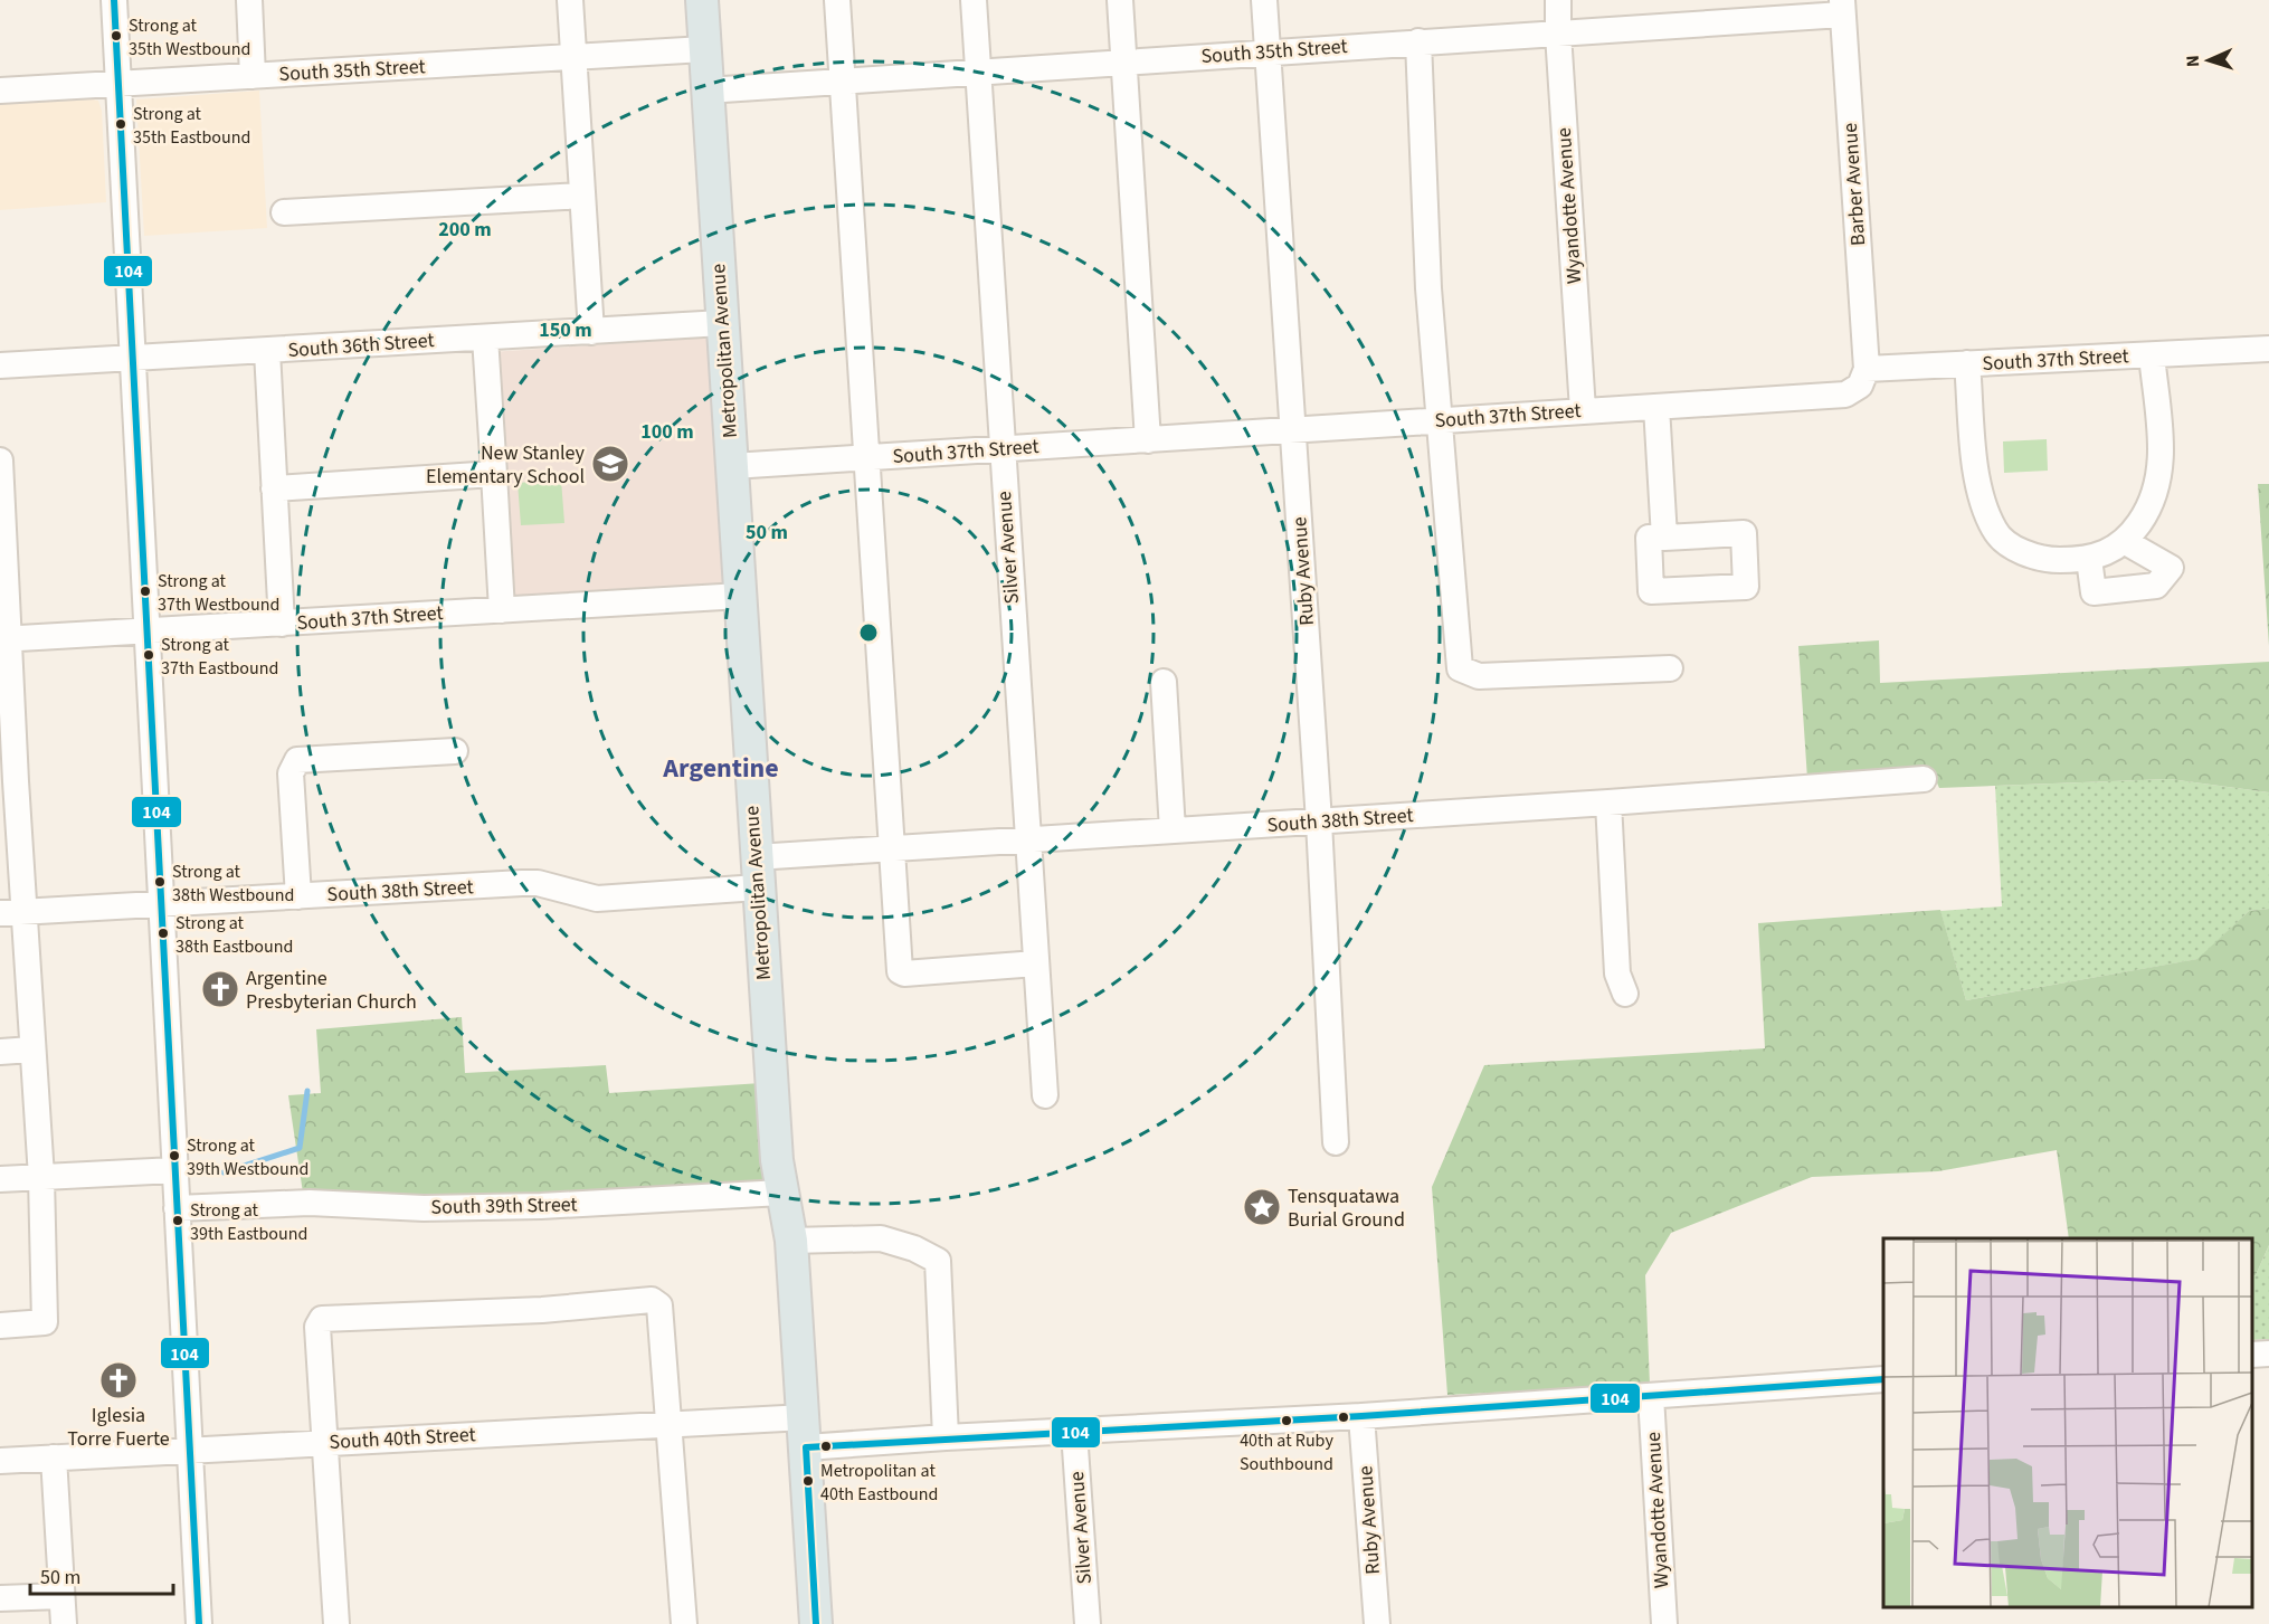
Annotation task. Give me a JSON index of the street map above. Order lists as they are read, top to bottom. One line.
{"streets":{"main road":["Metropolitan Avenue"],"street":["South 35th Street","Barber Avenue","Wyandotte Avenue","South 36th Street","South 37th Street","Silver Avenue","Ruby Avenue","South 38th Street","South 39th Street","South 40th Street"]},"crossings":[["South 35th Street","Barber Avenue"],["South 35th Street","Wyandotte Avenue"],["South 35th Street","Metropolitan Avenue"],["South 35th Street","Silver Avenue"],["South 35th Street","Ruby Avenue"],["Barber Avenue","South 37th Street"],["Wyandotte Avenue","South 37th Street"],["Wyandotte Avenue","South 40th Street"],["South 36th Street","Metropolitan Avenue"],["Metropolitan Avenue","South 37th Street"],["Metropolitan Avenue","South 38th Street"],["Metropolitan Avenue","South 39th Street"],["Metropolitan Avenue","South 40th Street"],["South 37th Street","Silver Avenue"],["South 37th Street","Ruby Avenue"],["Silver Avenue","South 38th Street"],["Silver Avenue","South 40th Street"],["Ruby Avenue","South 38th Street"],["Ruby Avenue","South 40th Street"]],"districts":["Argentine"],"places":{"other":["Strong at 35th Westbound","Strong at 35th Eastbound","Strong at 37th Westbound","Strong at 37th Eastbound","Strong at 38th Westbound","Strong at 38th Eastbound","Strong at 39th Westbound","Strong at 39th Eastbound","40th at Ruby Southbound","Metropolitan at 40th Eastbound"],"school or university":["New Stanley Elementary School"],"church":["Argentine Presbyterian Church","Iglesia Torre Fuerte"],"place":["Tensquatawa Burial Ground"]},"lines":["transit line 104"],"scale_bar":"50 m","north":"left","rings":["200 m","150 m","100 m","50 m"]}
